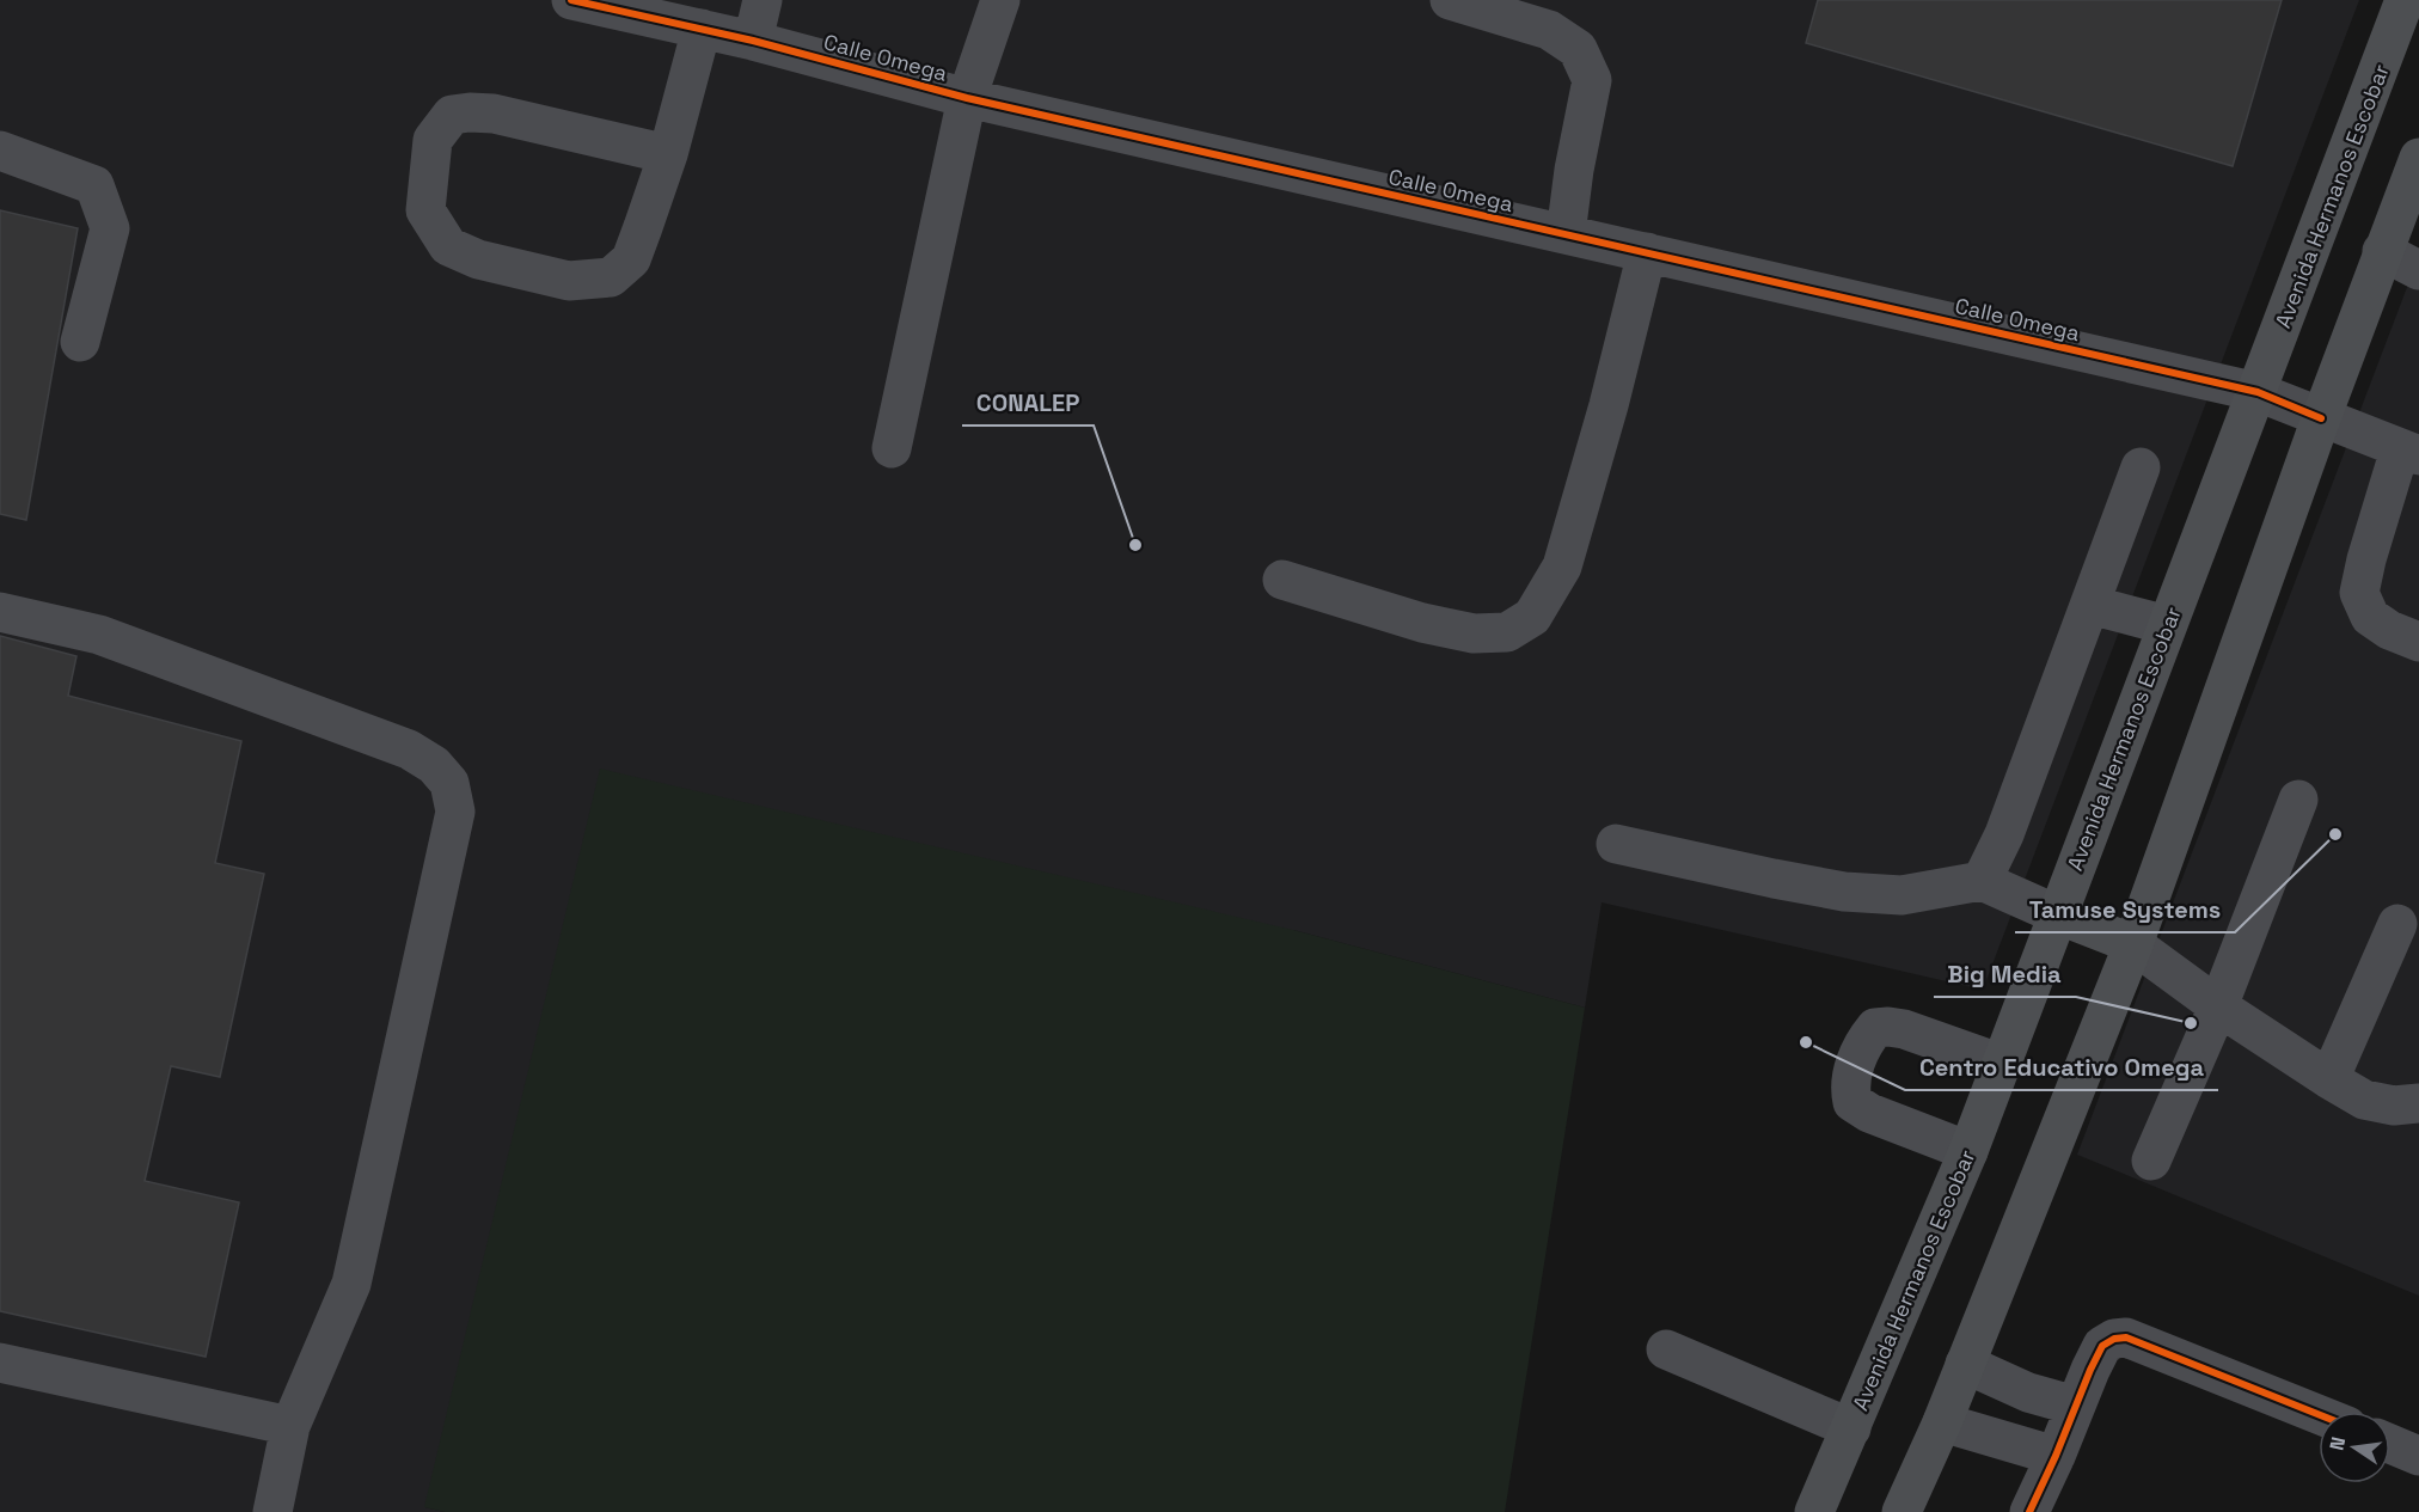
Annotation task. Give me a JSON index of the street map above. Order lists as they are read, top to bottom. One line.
{"streets":{"main road":["Avenida Hermanos Escobar"],"street":["Calle Omega"]},"crossings":[["Calle Omega","Avenida Hermanos Escobar"]],"places":["CONALEP","Tamuse Systems","Big Media","Centro Educativo Omega"],"north":"left"}
